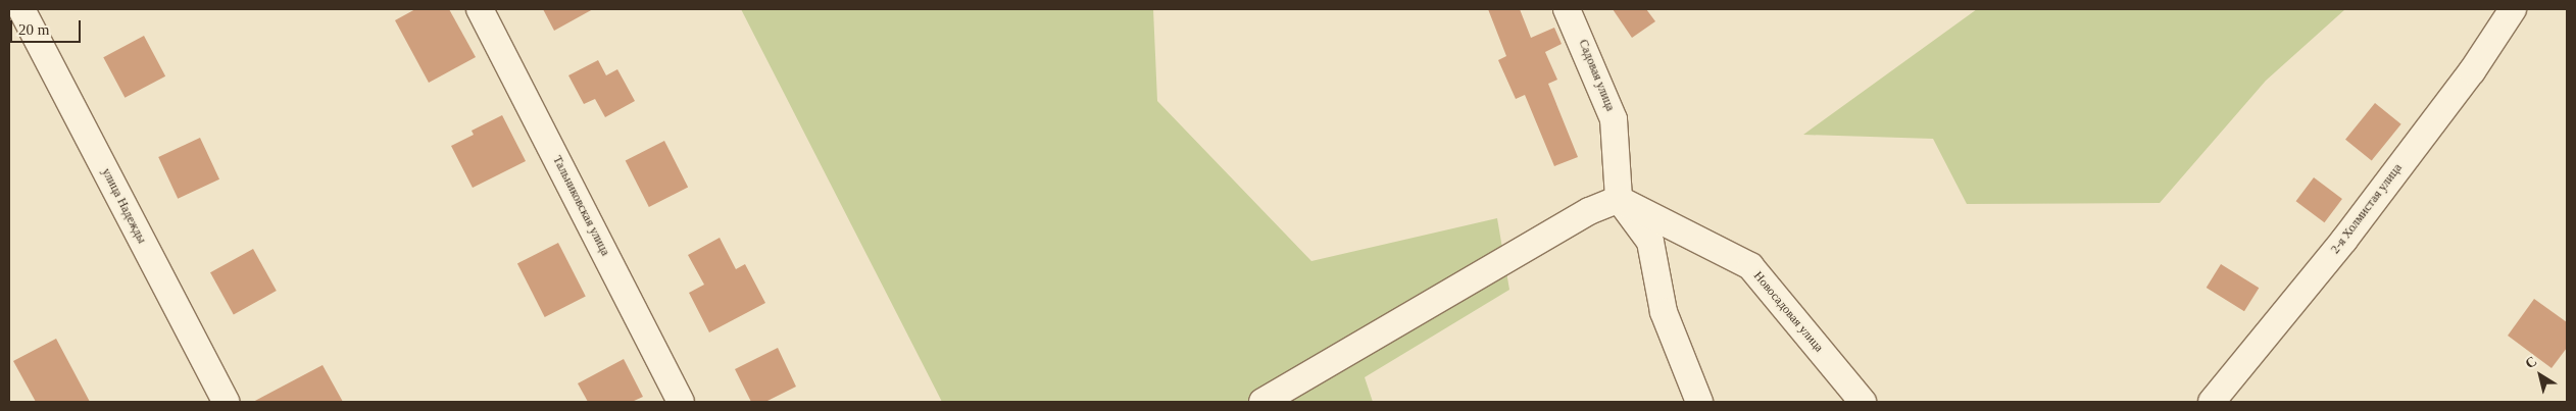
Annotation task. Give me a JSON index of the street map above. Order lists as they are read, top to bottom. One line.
{"streets":{"street":["Садовая улица","улица Надежды","Тальниковская улица","2-я Холмистая улица","Новосадовая улица"]},"crossings":[["Садовая улица","Новосадовая улица"]],"scale_bar":"20 m","north":"top left"}
